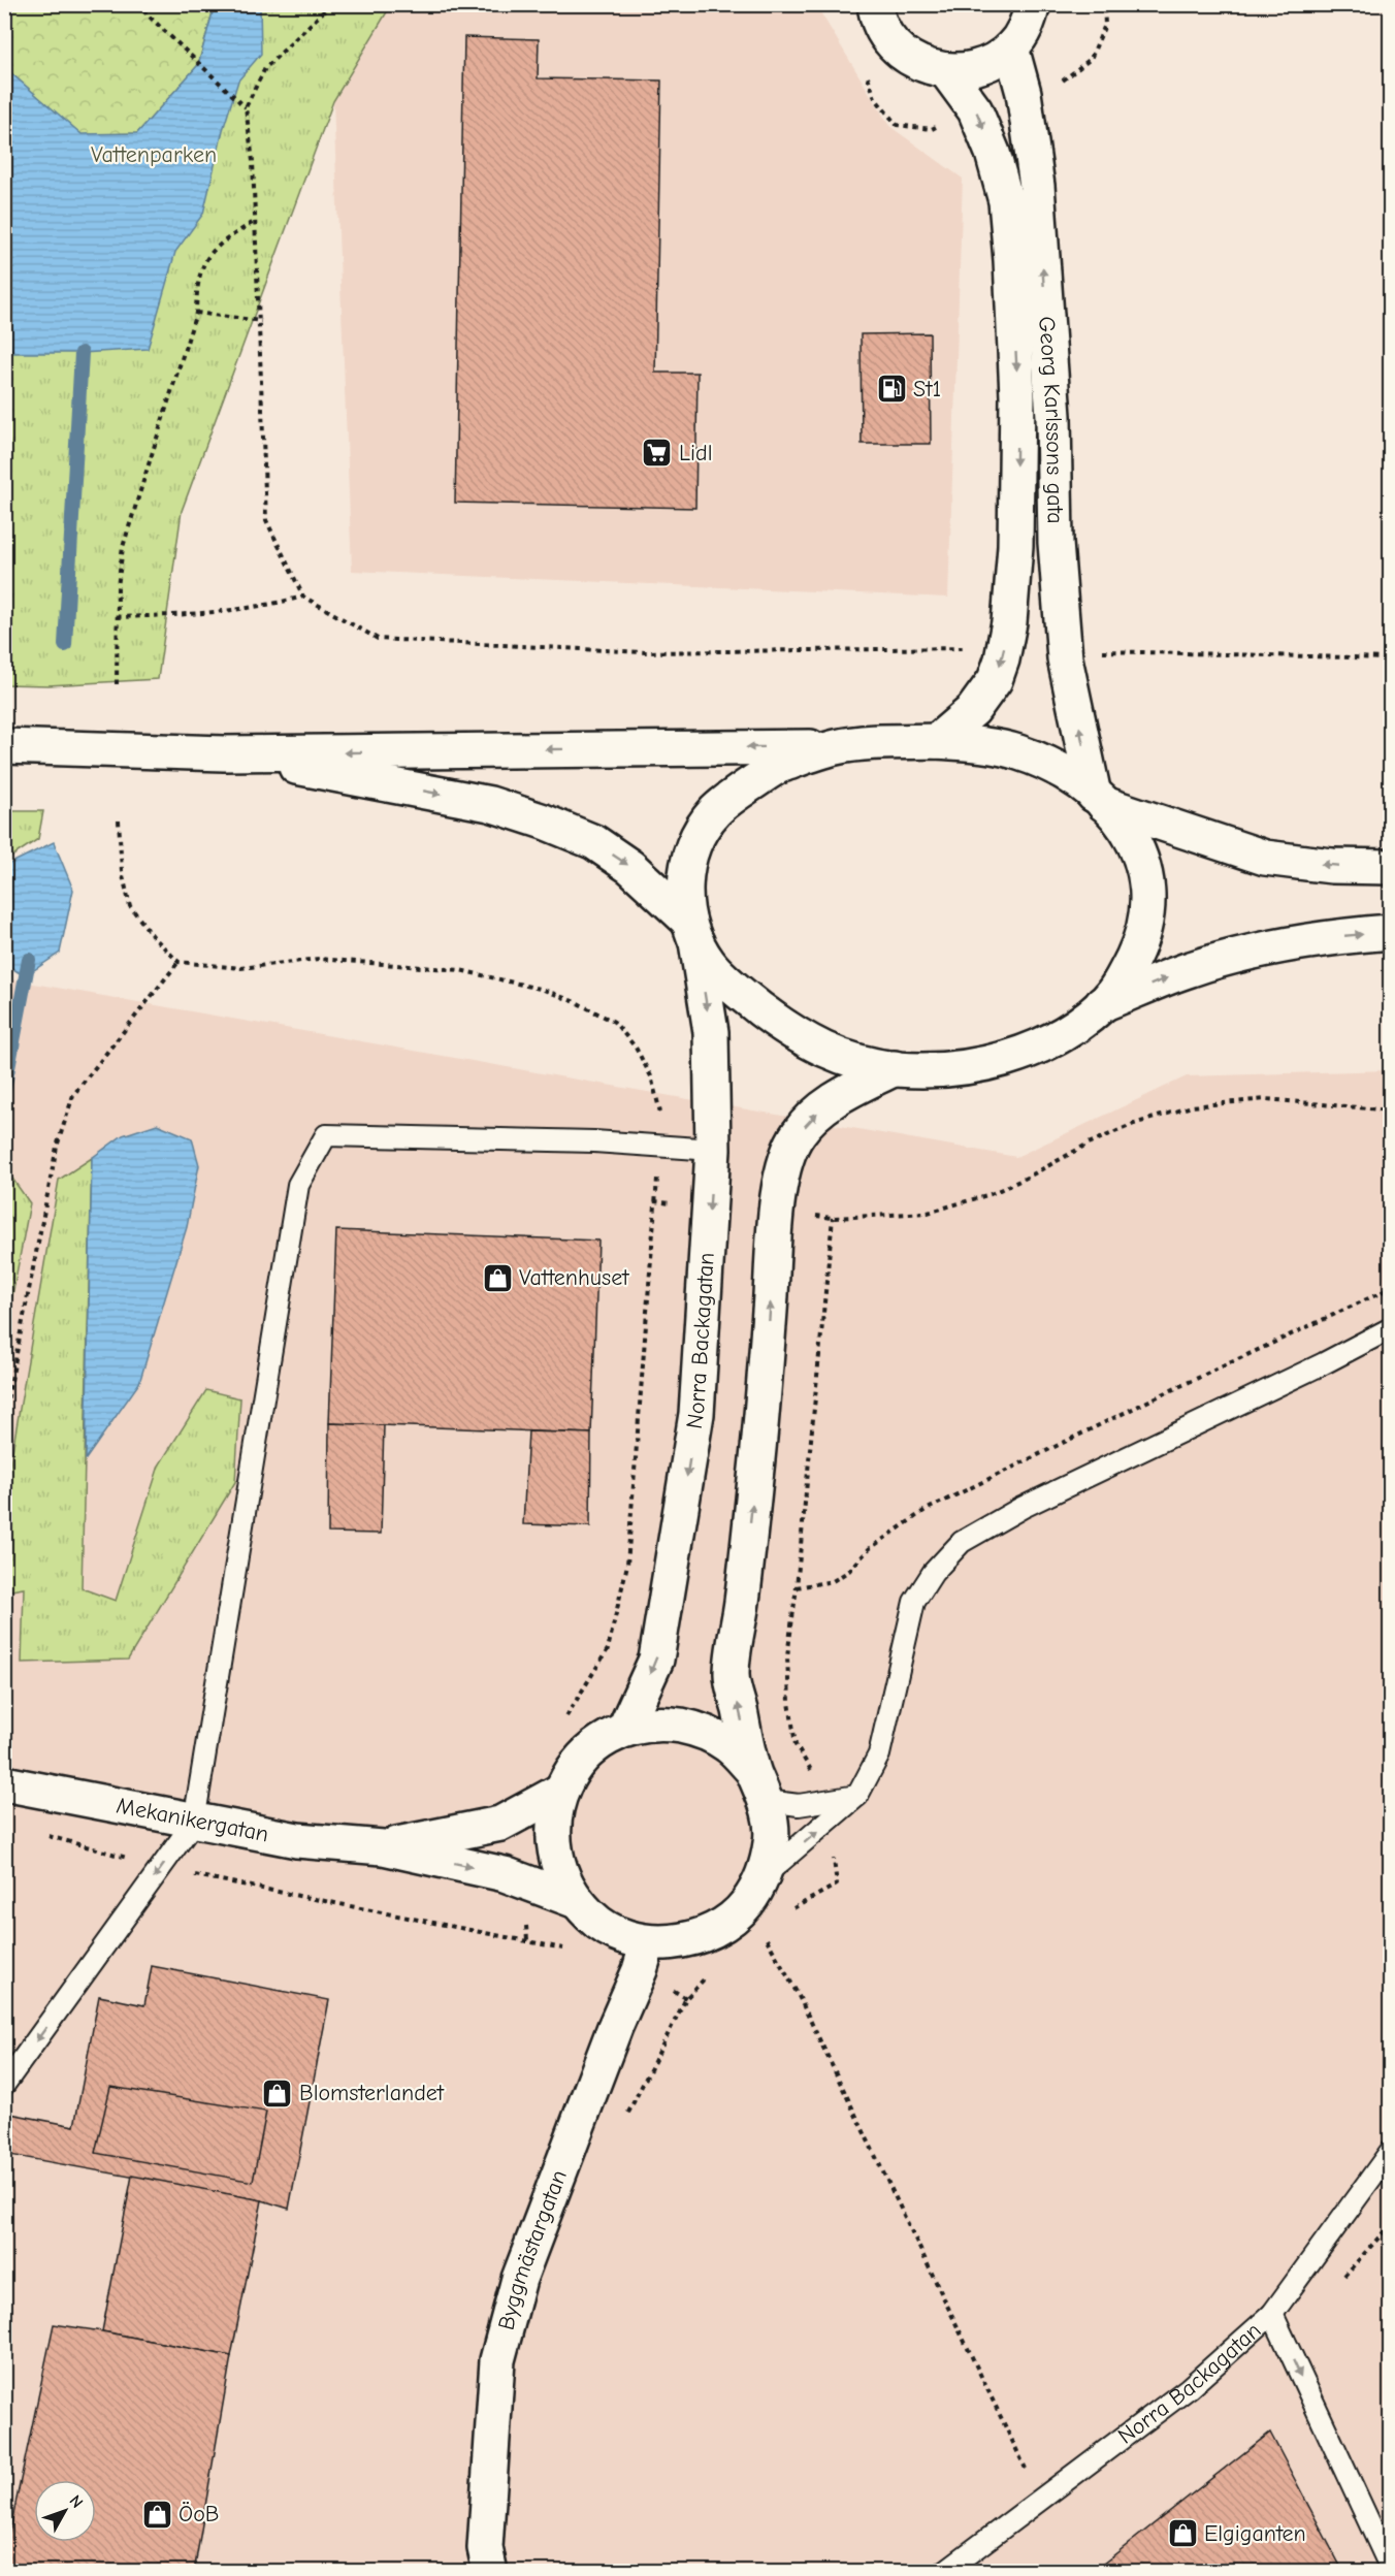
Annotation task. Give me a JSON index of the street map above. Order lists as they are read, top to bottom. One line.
{"streets":{"main road":["Georg Karlssons gata","Norra Backagatan","Mekanikergatan","Byggmästargatan"]},"parks":["Vattenparken"],"places":{"fuel station":["St1"],"supermarket":["Lidl"],"shop":["Vattenhuset","Blomsterlandet","ÖoB","Elgiganten"]},"north":"top right"}
